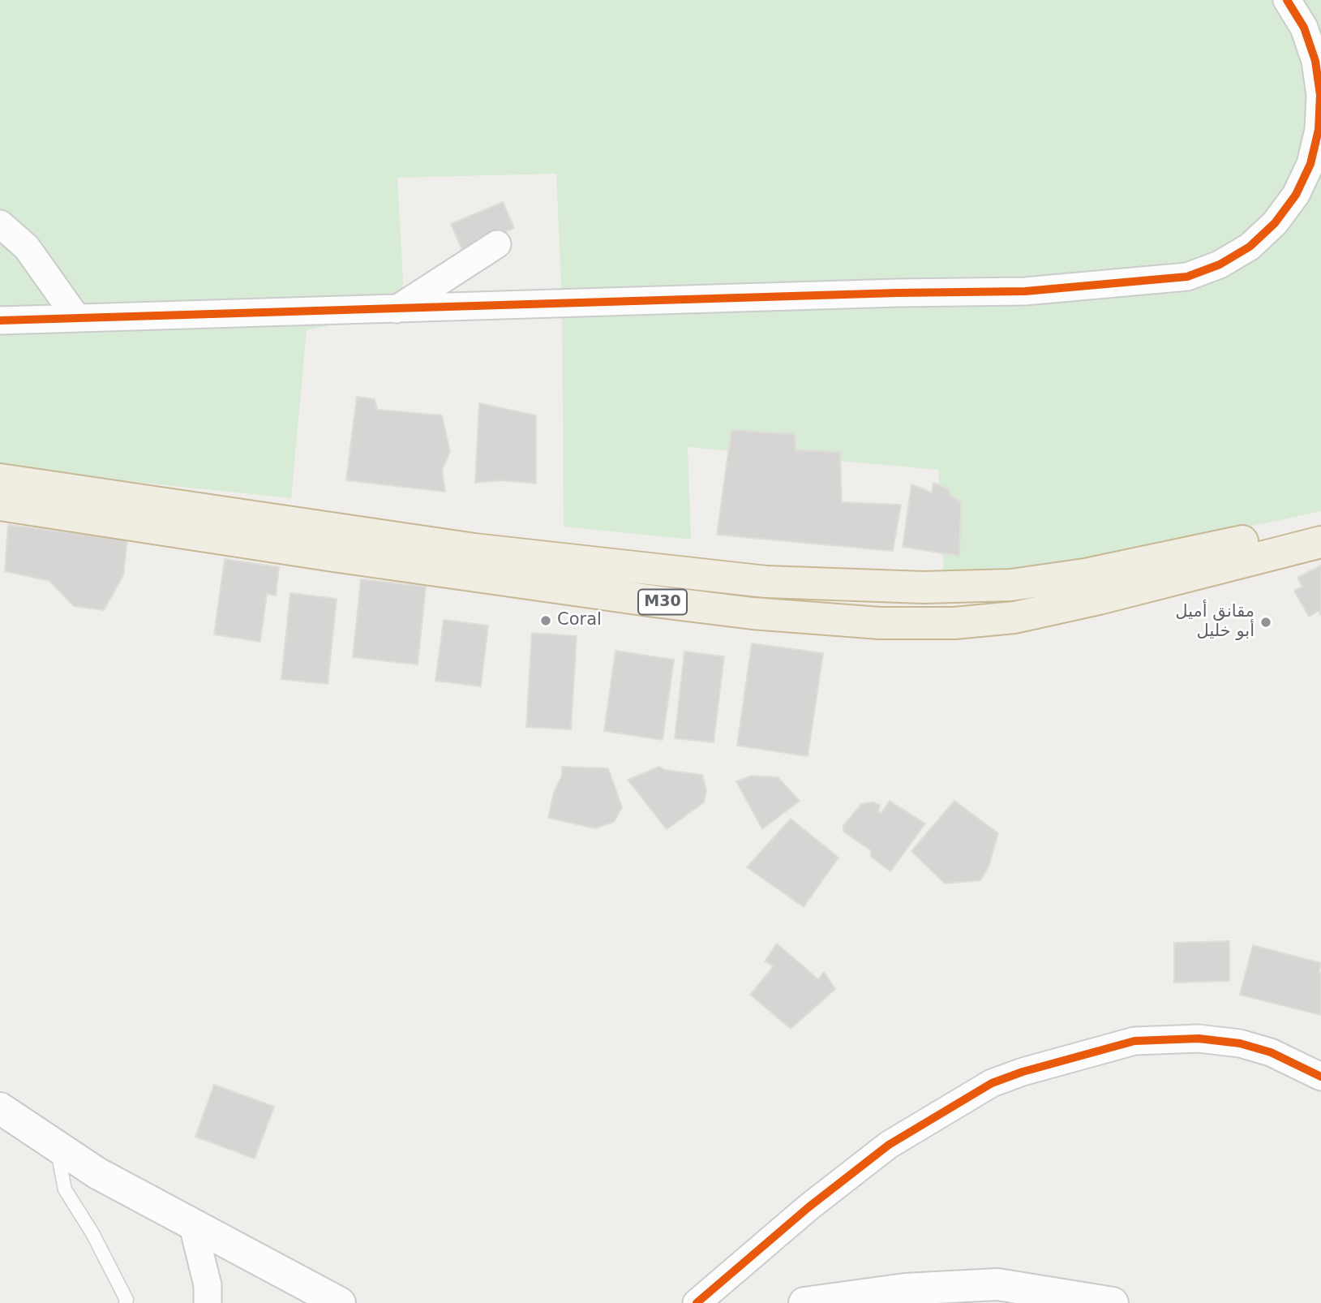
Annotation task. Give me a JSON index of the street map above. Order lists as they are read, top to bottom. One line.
{"streets":{"highway":["M30"]},"places":["Coral","مقانق أميل أبو خليل"]}
